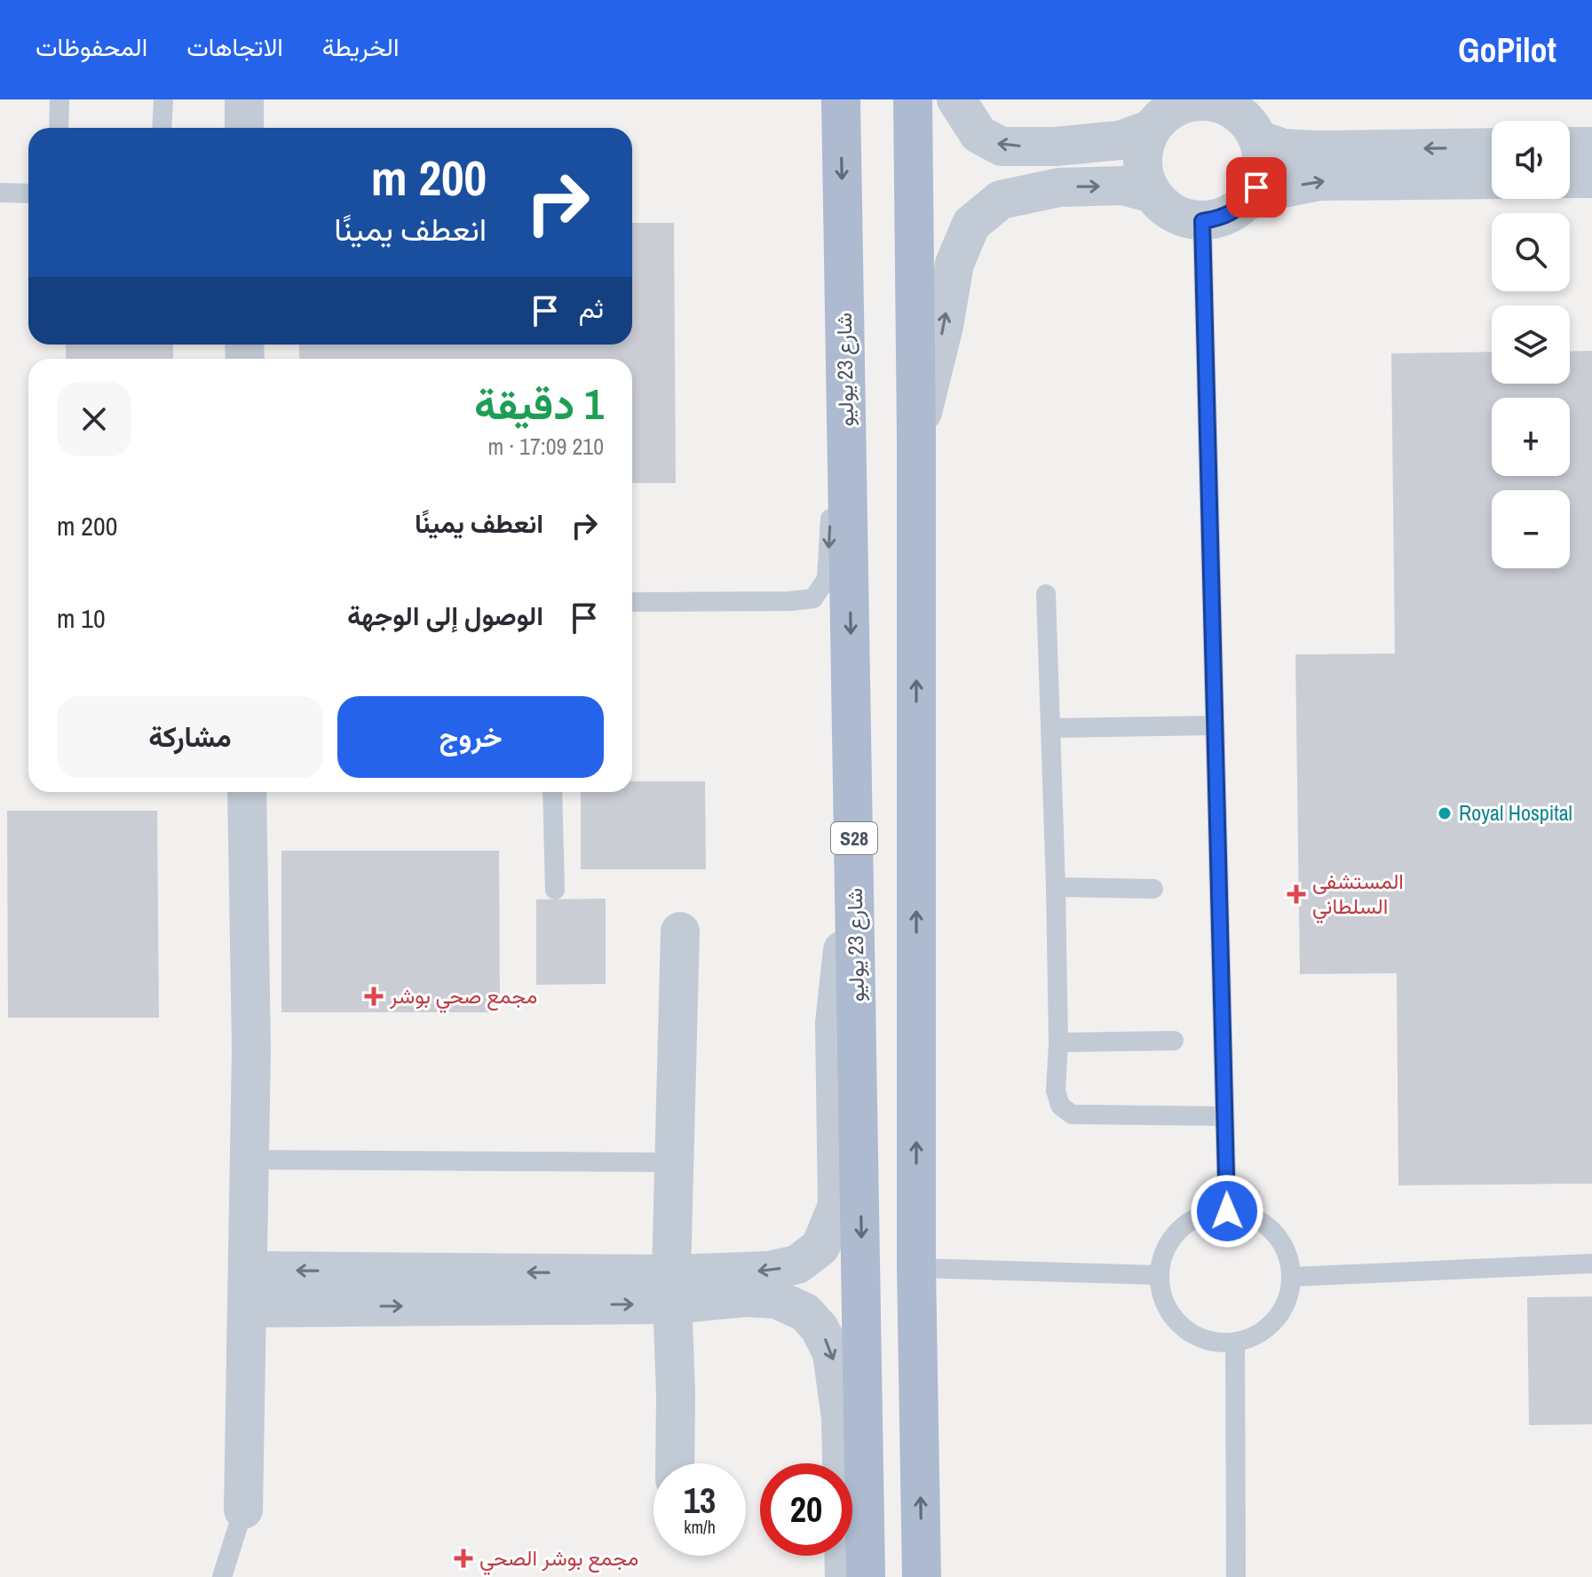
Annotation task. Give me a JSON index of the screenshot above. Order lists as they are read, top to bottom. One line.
{"streets":{"main road":["شارع 23 يوليو","S28"]},"places":{"other":["Royal Hospital"],"health":["المستشفى السلطاني","مجمع صحي بوشر","مجمع بوشر الصحي"]},"page":{"header":"GoPilot","nav":["الخريطة","الاتجاهات","المحفوظات"],"map_buttons":["+","−"],"turn":["200 m","انعطف يمينًا"],"then":"ثم","heading":["1 دقيقة","210 m · 17:09"],"list":[{"name":"انعطف يمينًا","value":"200 m"},{"name":"الوصول إلى الوجهة","value":"10 m"}],"buttons":["خروج","مشاركة"],"speed":"13 km/h","limit":"20"}}
